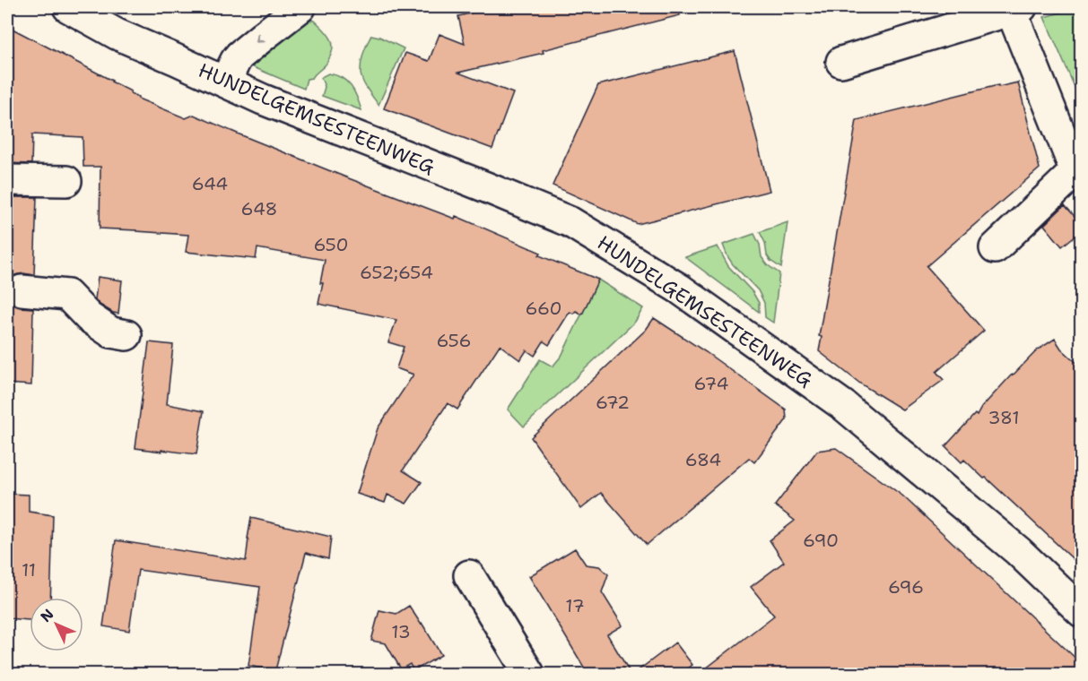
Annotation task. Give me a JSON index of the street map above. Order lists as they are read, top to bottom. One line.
{"streets":{"main road":["HUNDELGEMSESTEENWEG"]},"house_numbers":["644","648","650","652;654","660","656","674","672","381","684","690","11","696","17","13"],"north":"top left"}
